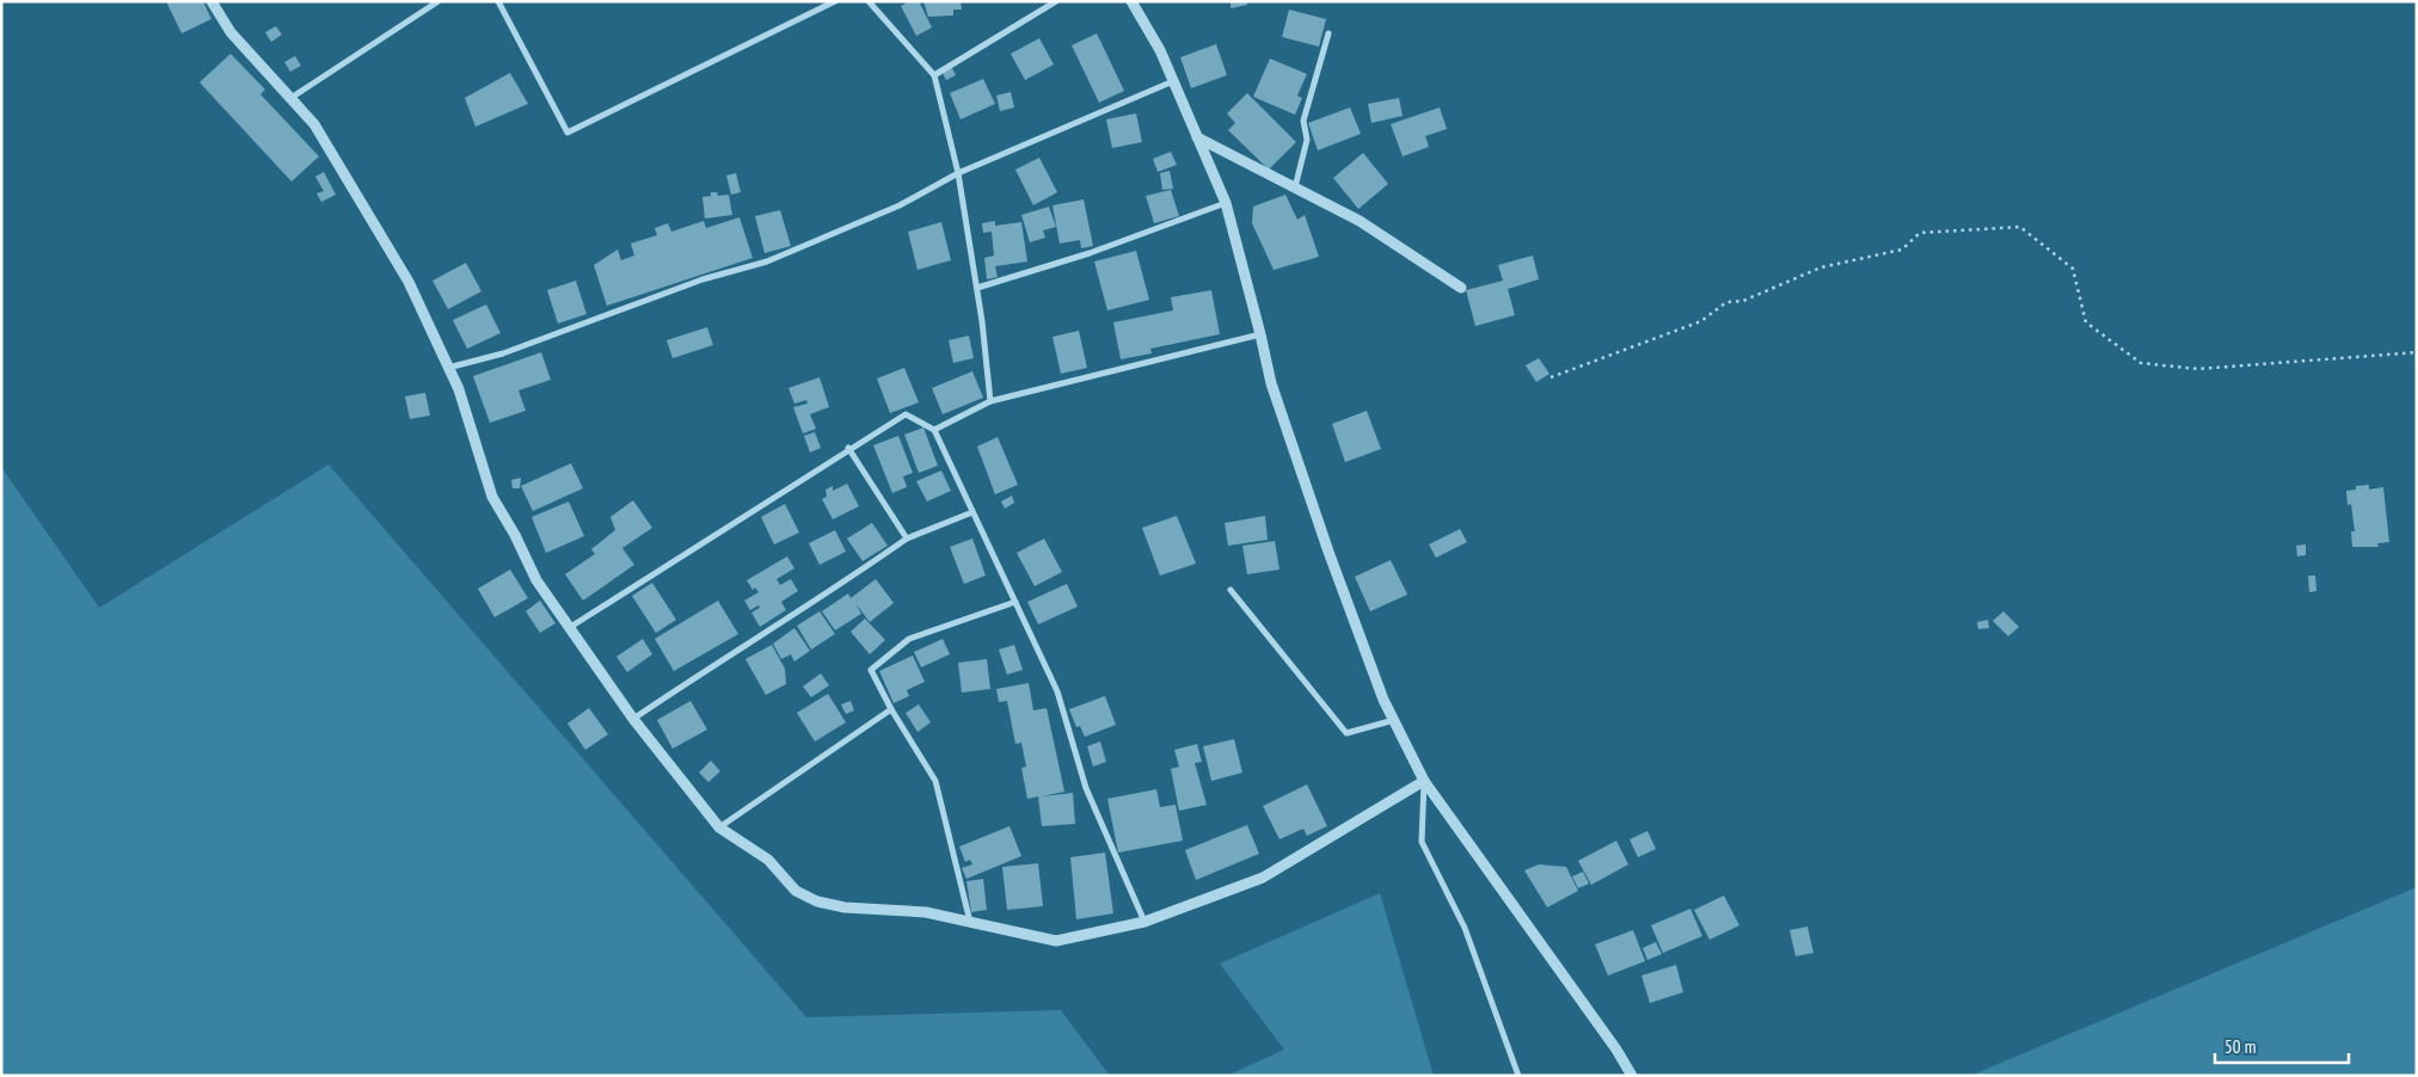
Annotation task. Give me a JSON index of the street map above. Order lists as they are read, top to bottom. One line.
{"scale_bar":"50 m"}
